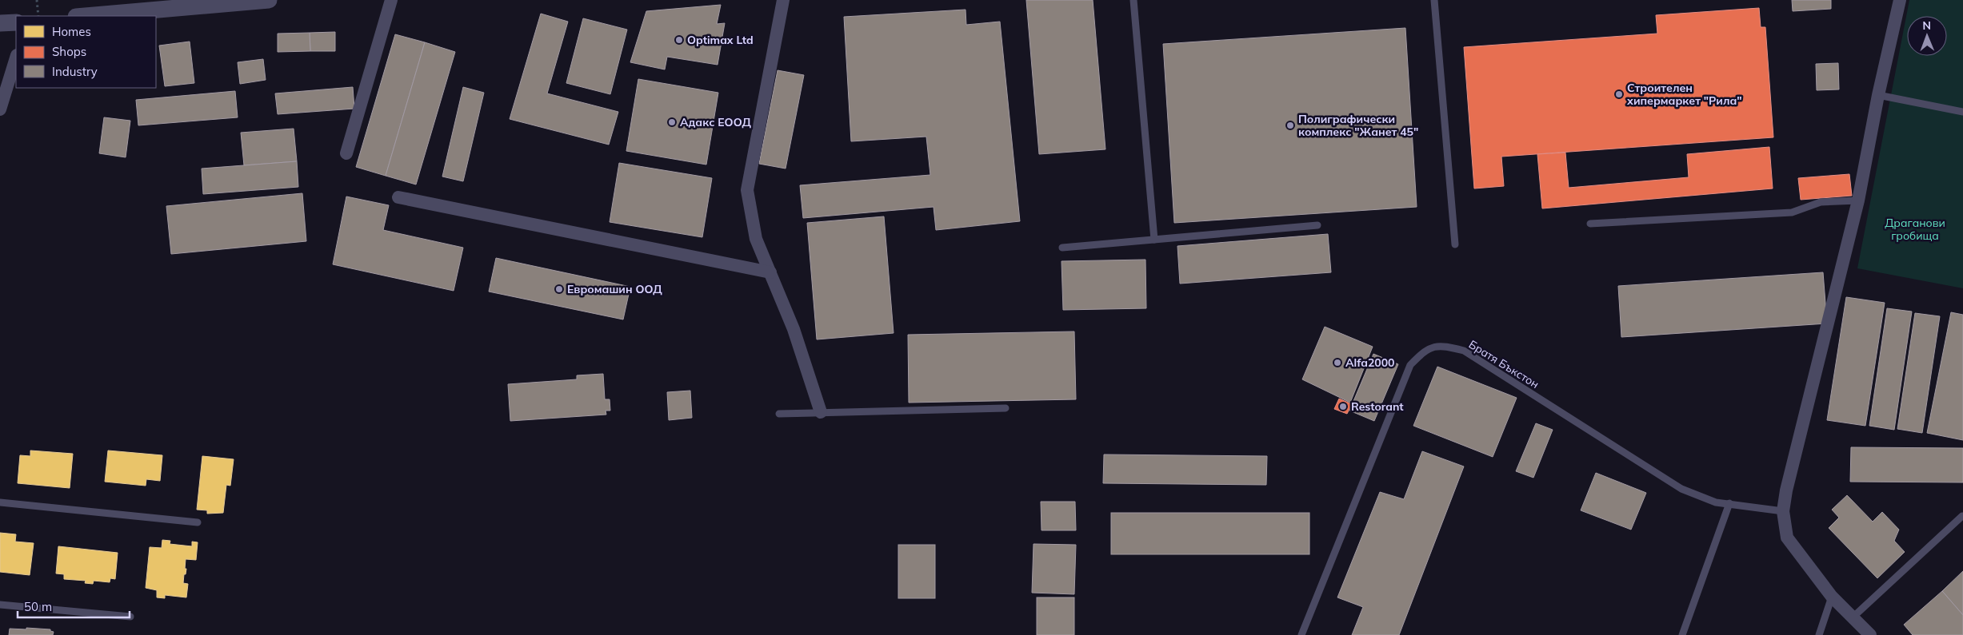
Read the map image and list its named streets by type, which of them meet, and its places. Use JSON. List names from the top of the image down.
{
  "streets": {
    "lane": ["Братя Бъкстон"]
  },
  "parks": ["Драганови гробища"],
  "places": [
    "Optimax Ltd",
    "Строителен хипермаркет \"Рила\"",
    "Адакс ЕООД",
    "Полиграфически комплекс \"Жанет 45\"",
    "Евромашин ООД",
    "Alfa2000",
    "Restorant"
  ],
  "legend": ["Homes", "Shops", "Industry"],
  "scale_bar": "50 m",
  "north": "top"
}
